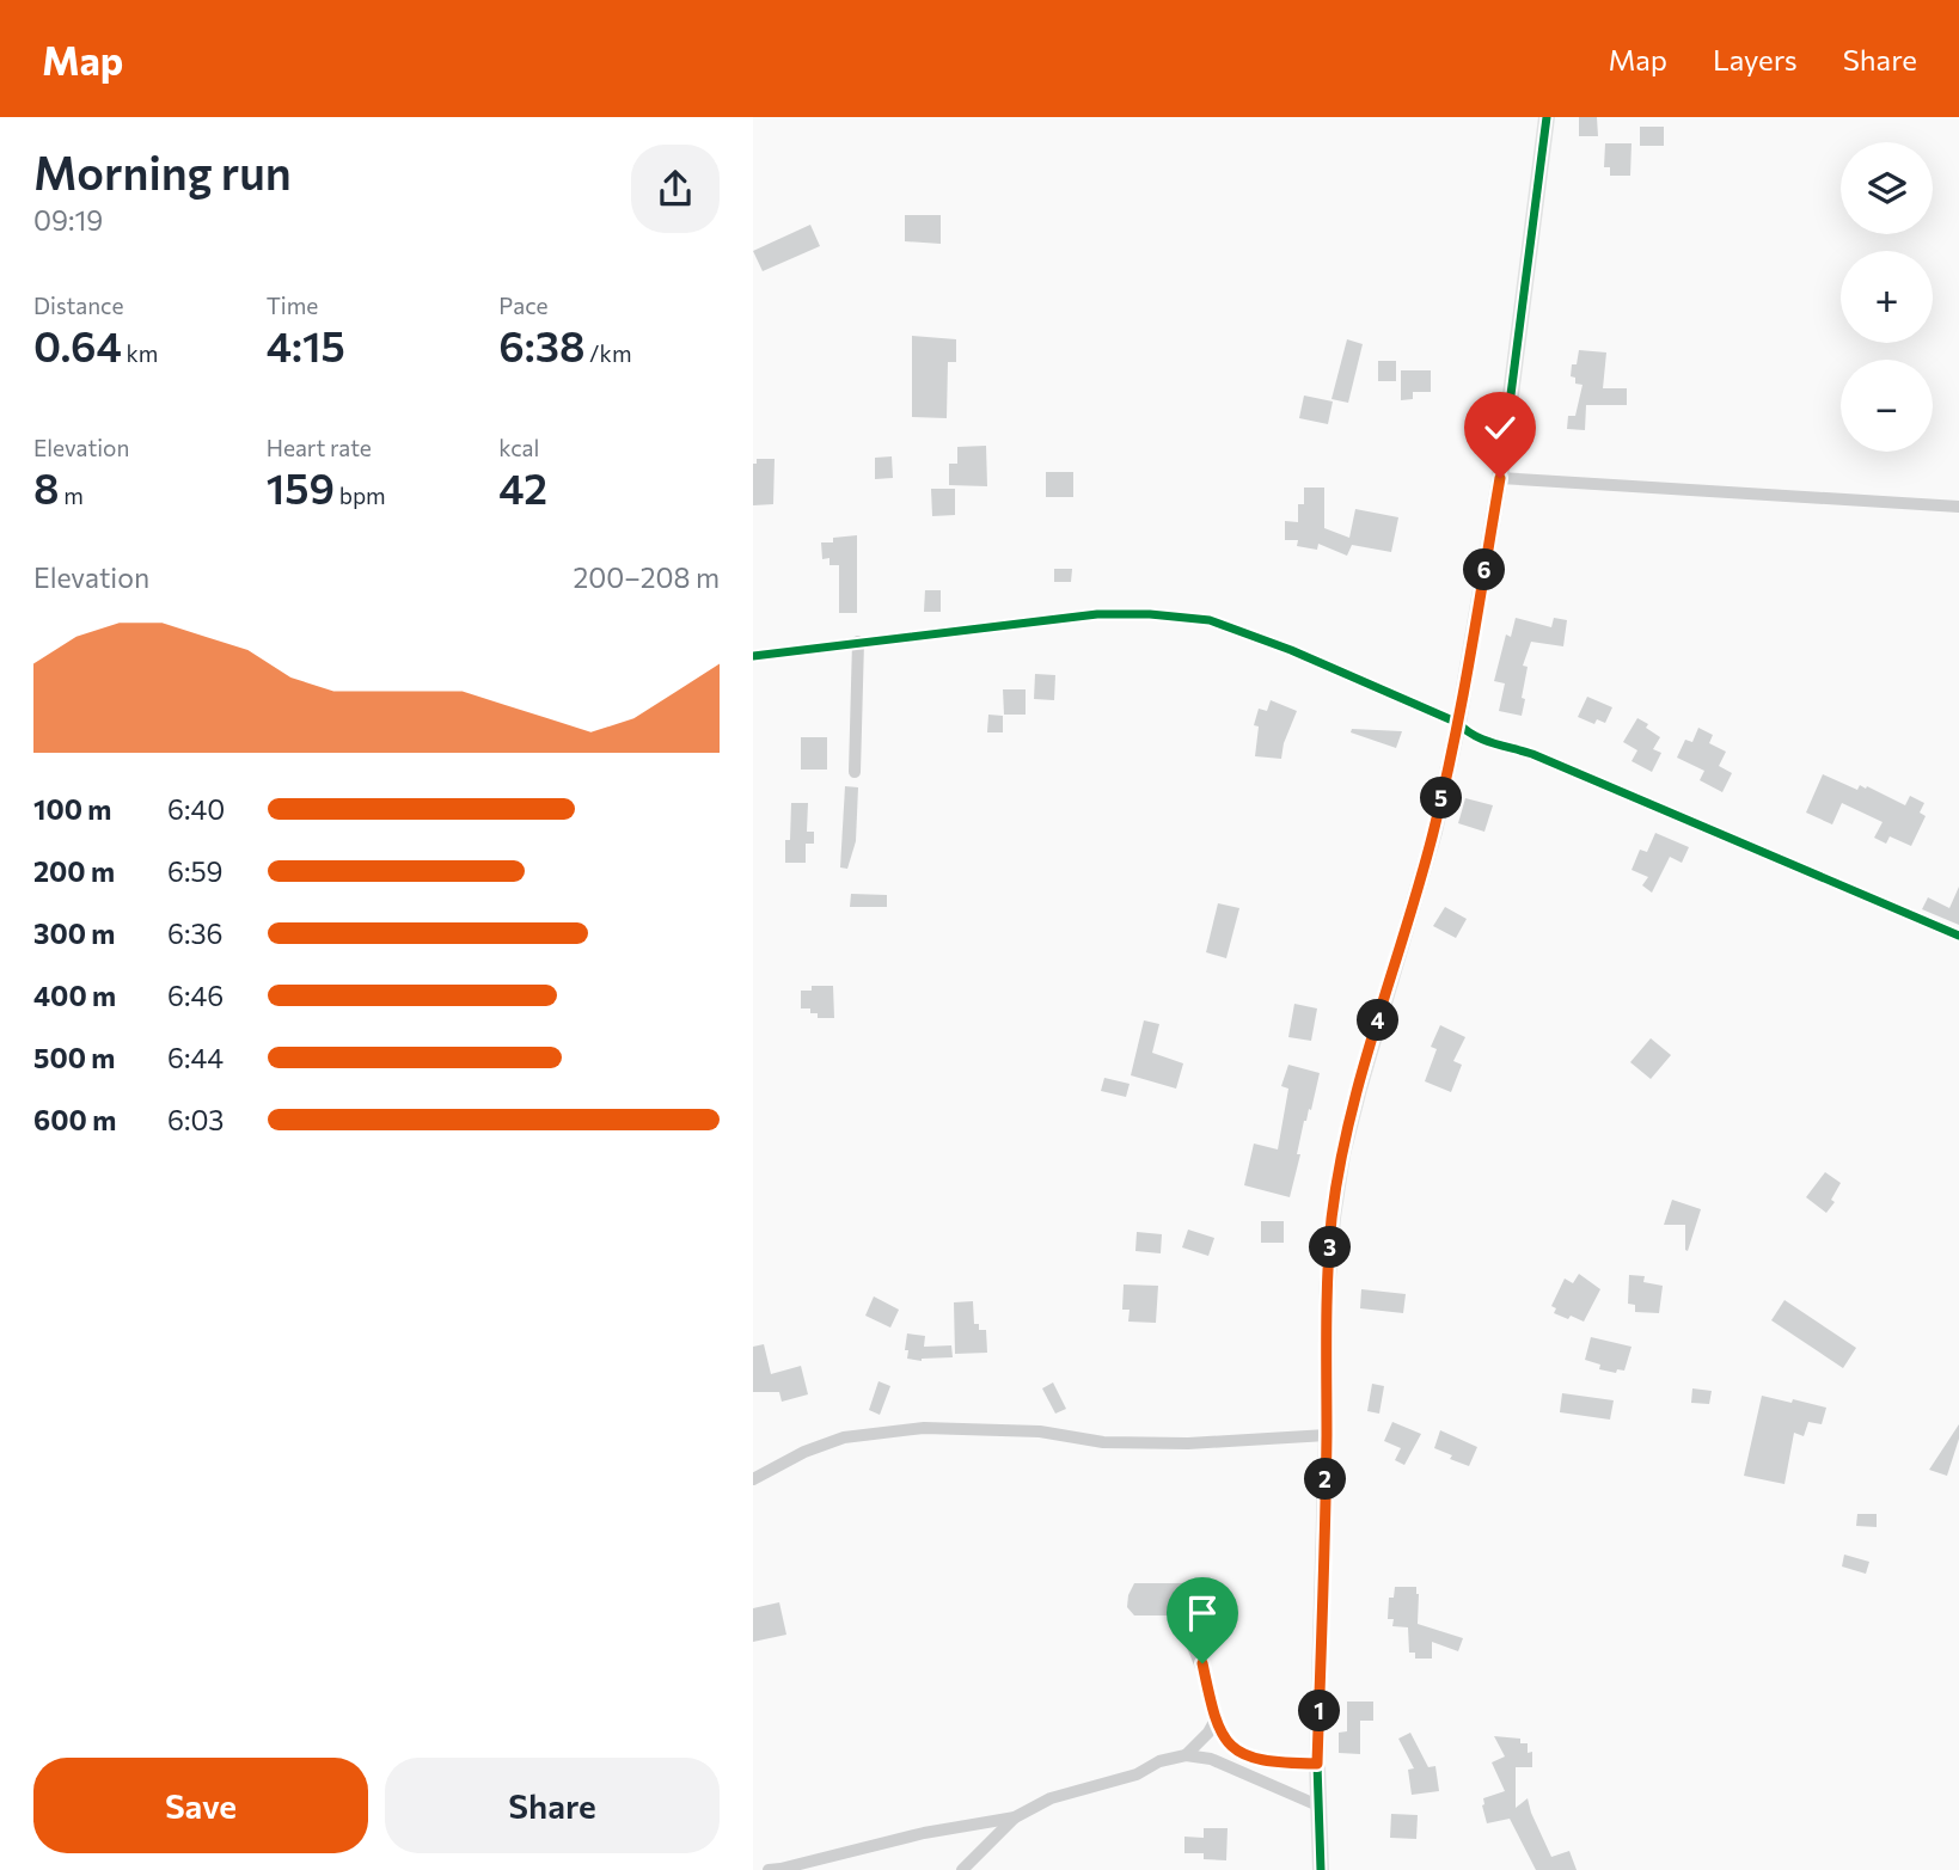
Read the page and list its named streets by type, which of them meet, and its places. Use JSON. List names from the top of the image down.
{
  "page": {
    "header": "Map",
    "nav": ["Map", "Layers", "Share"],
    "heading": ["Morning run", "09:19"],
    "map_buttons": ["+", "−"],
    "stats": [
      ["Distance", "0.64 km"],
      ["Time", "4:15"],
      ["Pace", "6:38 /km"],
      ["Elevation", "8 m"],
      ["Heart rate", "159 bpm"],
      ["kcal", "42"]
    ],
    "chart": ["Elevation", "200–208 m"],
    "pins": [
      "6",
      "5",
      "4",
      "3",
      "2",
      "1"
    ],
    "list": [
      {
        "name": "100 m",
        "note": "6:40"
      },
      {
        "name": "200 m",
        "note": "6:59"
      },
      {
        "name": "300 m",
        "note": "6:36"
      },
      {
        "name": "400 m",
        "note": "6:46"
      },
      {
        "name": "500 m",
        "note": "6:44"
      },
      {
        "name": "600 m",
        "note": "6:03"
      }
    ],
    "buttons": ["Save", "Share"]
  }
}
